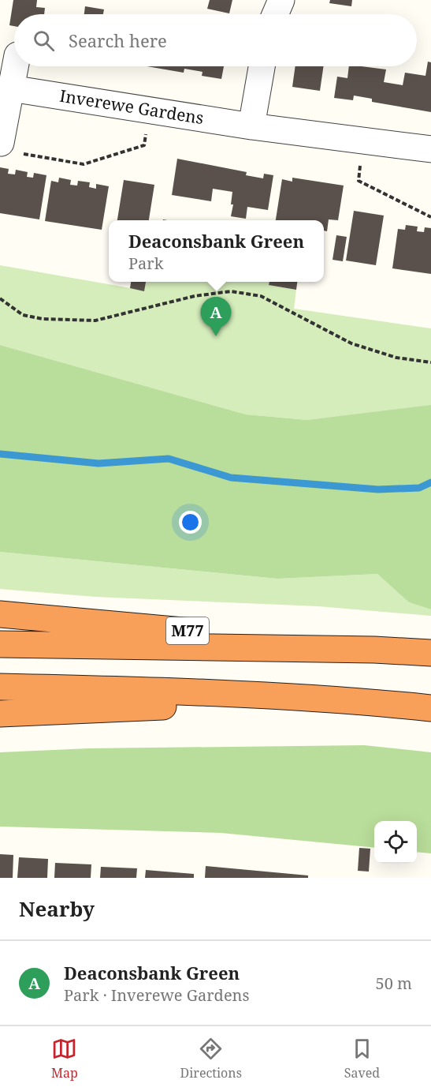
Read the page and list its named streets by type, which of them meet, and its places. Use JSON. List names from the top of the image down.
{
  "streets": {
    "highway": ["M77"],
    "street": ["Inverewe Gardens"]
  },
  "page": {
    "search": "Search here",
    "popup": ["Deaconsbank Green", "Park"],
    "pins": "A",
    "heading": "Nearby",
    "list": [
      {
        "mark": "A",
        "name": "Deaconsbank Green",
        "note": "Park · Inverewe Gardens",
        "value": "50 m"
      }
    ],
    "nav": ["Map", "Directions", "Saved"]
  }
}
